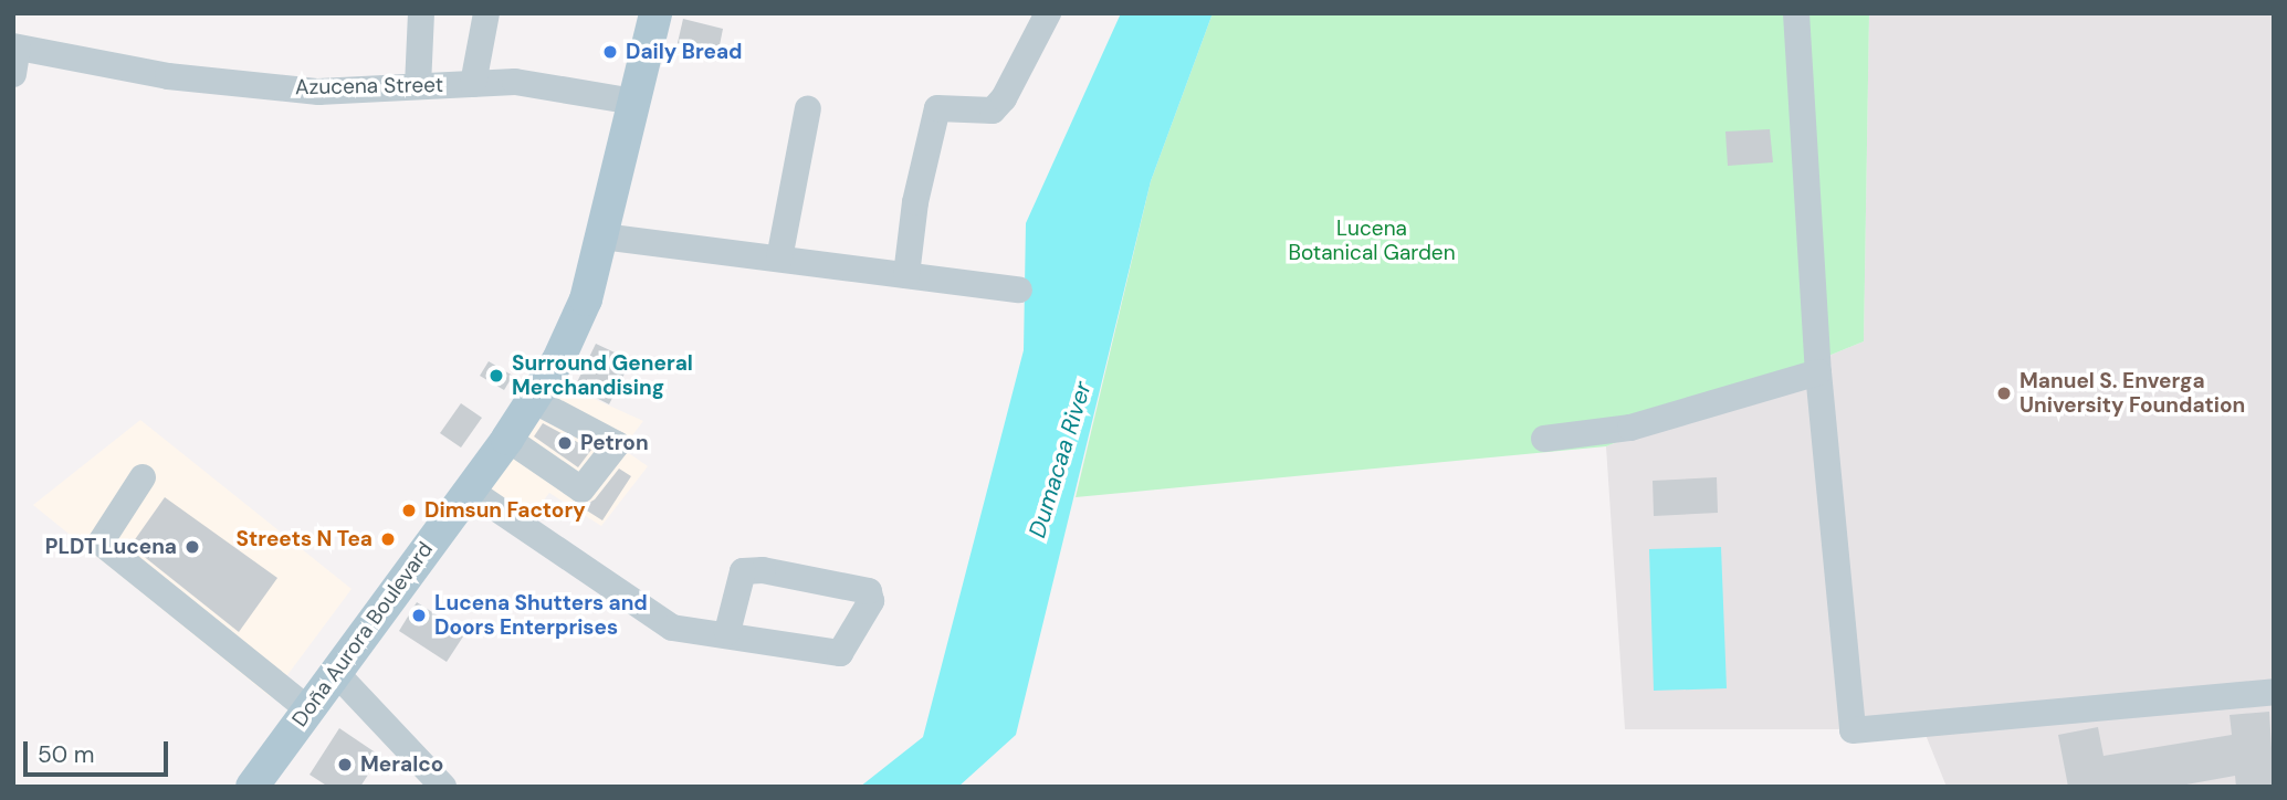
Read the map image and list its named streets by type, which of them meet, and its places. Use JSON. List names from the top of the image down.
{
  "streets": {
    "main road": ["Doña Aurora Boulevard"],
    "street": ["Azucena Street"]
  },
  "crossings": [
    ["Azucena Street", "Doña Aurora Boulevard"]
  ],
  "water": ["Dumacaa River"],
  "parks": ["Lucena Botanical Garden"],
  "places": [
    "Daily Bread",
    "Surround General Merchandising",
    "Manuel S. Enverga University Foundation",
    "Petron",
    "Dimsun Factory",
    "Streets N Tea",
    "PLDT Lucena",
    "Lucena Shutters and Doors Enterprises",
    "Meralco"
  ],
  "scale_bar": "50 m"
}
